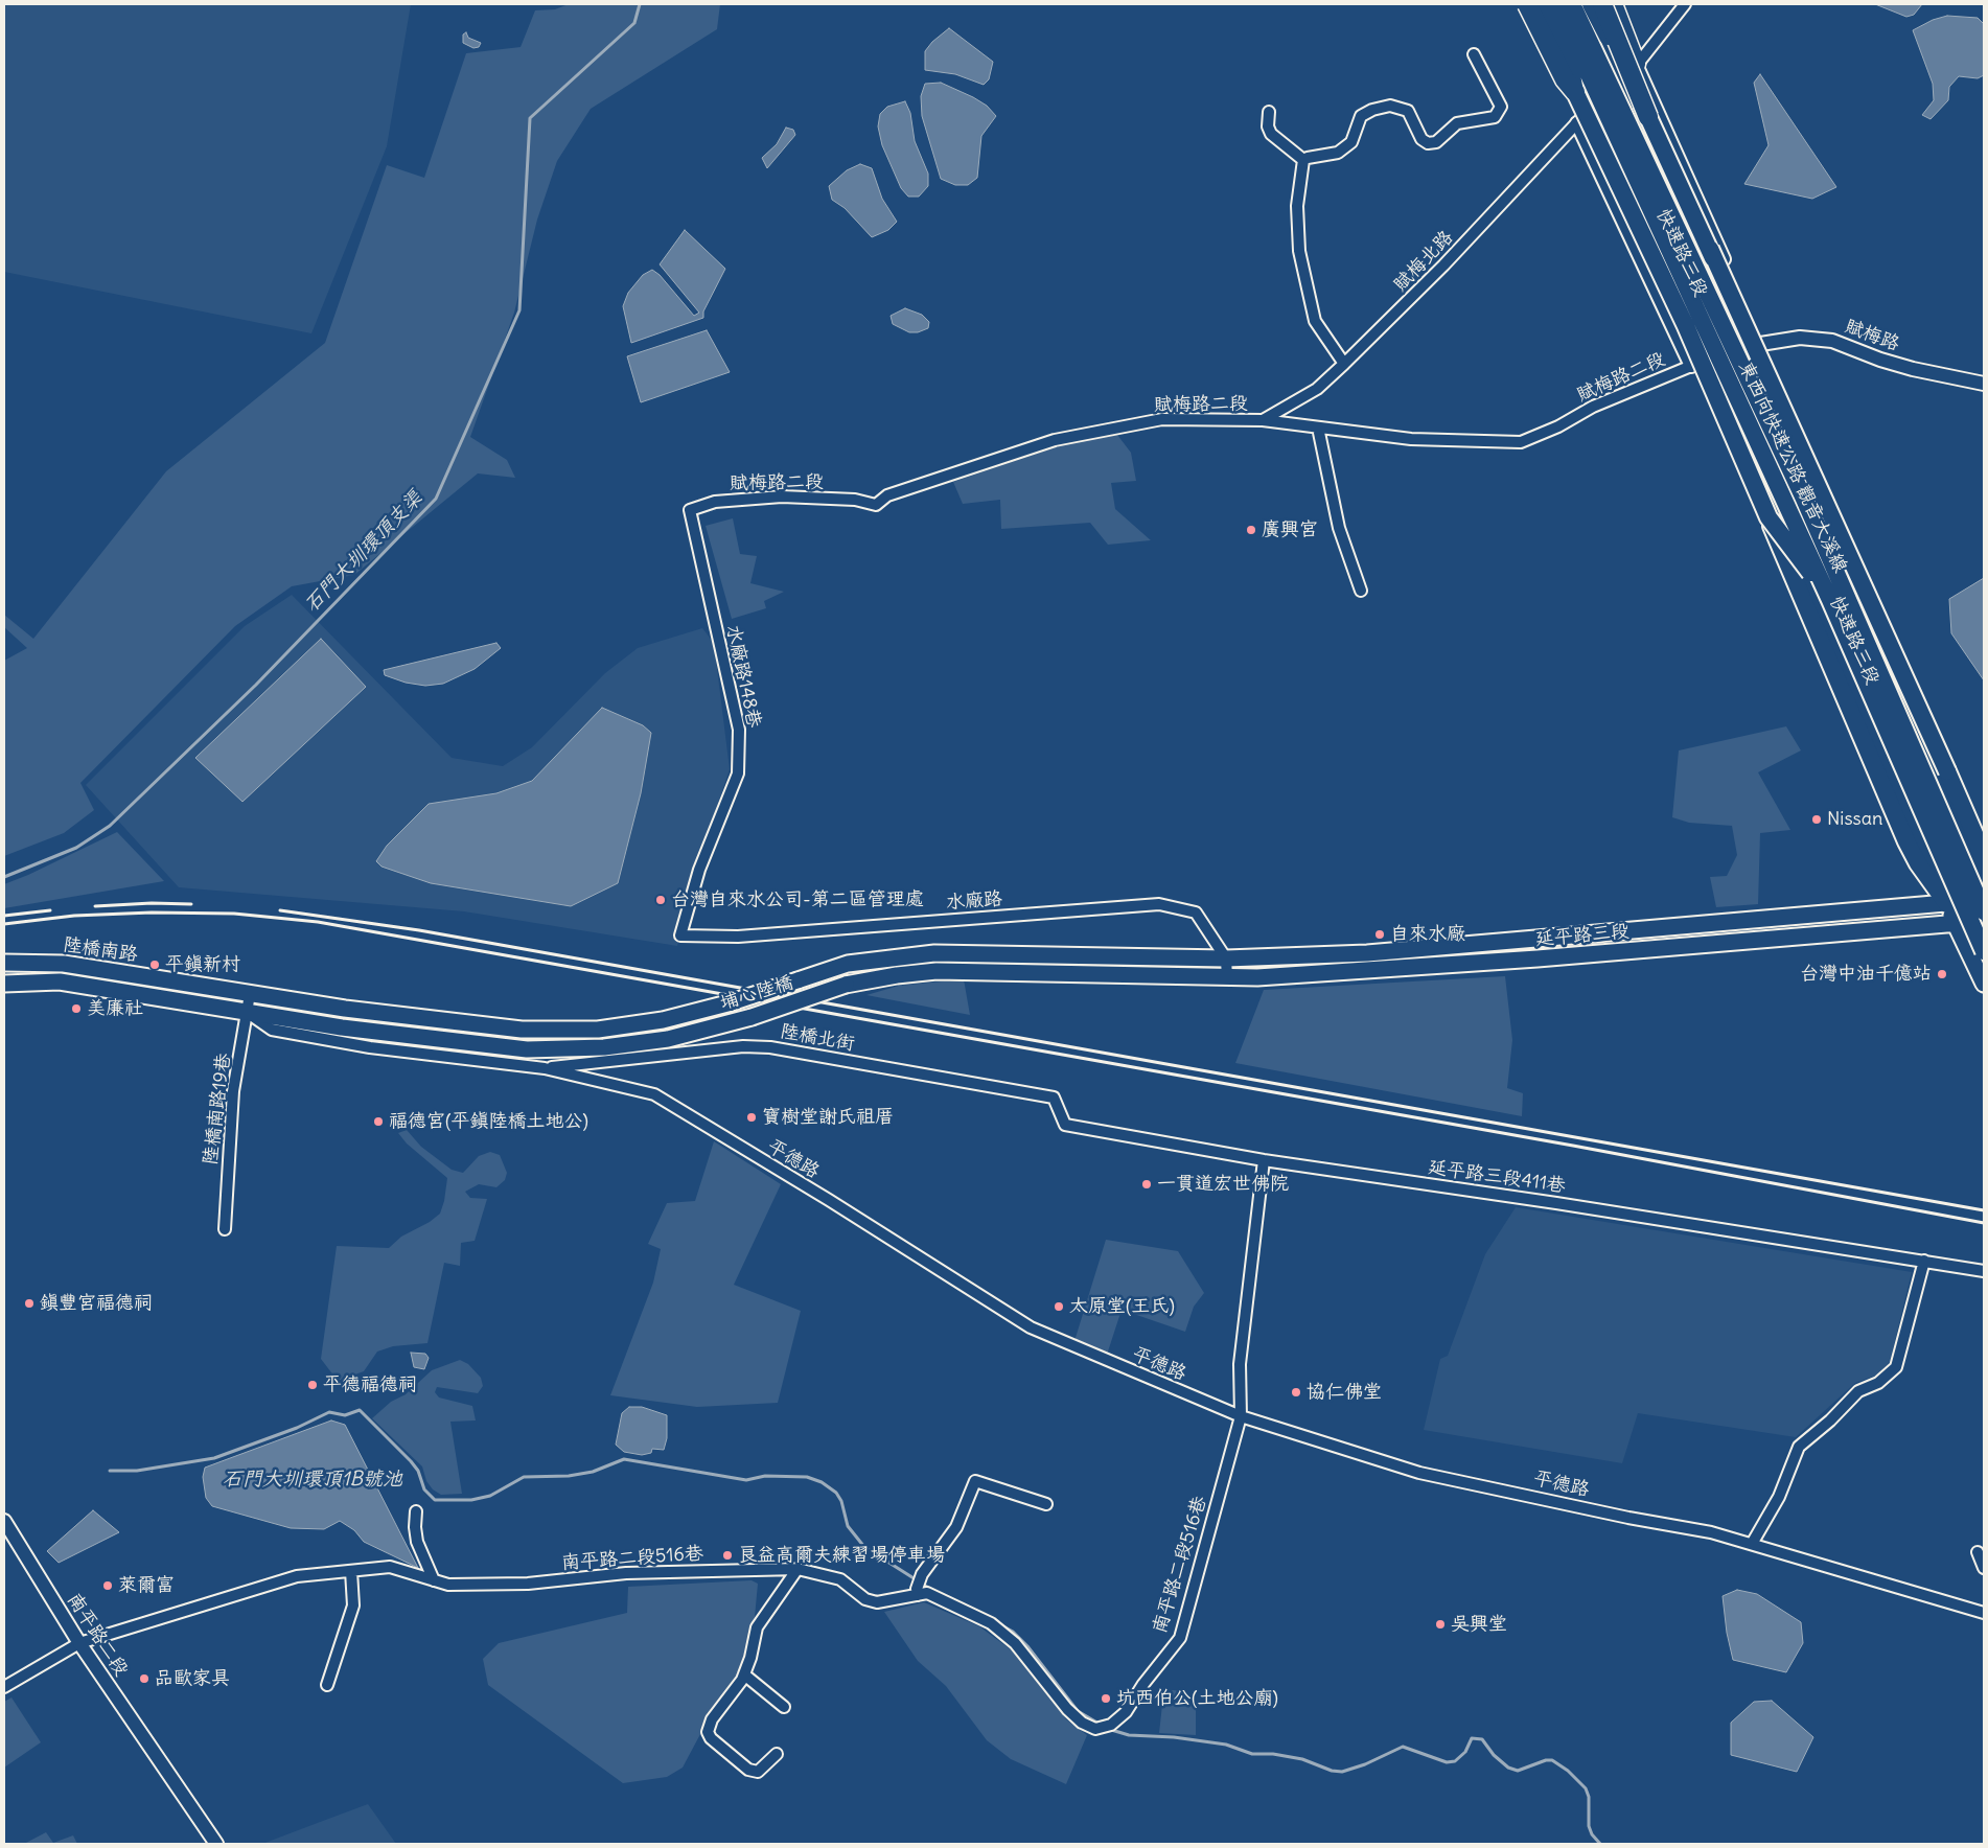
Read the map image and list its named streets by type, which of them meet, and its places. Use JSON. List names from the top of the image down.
{
  "streets": {
    "highway": ["東西向快速公路 觀音大溪線"],
    "main road": [
      "快速路三段",
      "延平路三段",
      "陸橋南路",
      "埔心陸橋"
    ],
    "street": [
      "賦梅北路",
      "賦梅路",
      "賦梅路二段",
      "水廠路148巷",
      "水廠路",
      "陸橋北街",
      "陸橋南路19巷",
      "平德路",
      "延平路三段411巷",
      "南平路二段516巷",
      "南平路二段"
    ]
  },
  "crossings": [
    ["快速路三段", "賦梅北路"],
    ["快速路三段", "賦梅路"],
    ["快速路三段", "賦梅路二段"],
    ["快速路三段", "延平路三段"],
    ["賦梅北路", "賦梅路二段"],
    ["賦梅路二段", "水廠路148巷"],
    ["水廠路148巷", "水廠路"],
    ["水廠路", "延平路三段"],
    ["延平路三段", "埔心陸橋"],
    ["陸橋南路", "埔心陸橋"],
    ["陸橋南路", "陸橋南路19巷"],
    ["陸橋南路", "平德路"],
    ["陸橋北街", "平德路"],
    ["陸橋北街", "延平路三段411巷"],
    ["平德路", "南平路二段516巷"],
    ["延平路三段411巷", "南平路二段516巷"],
    ["南平路二段516巷", "南平路二段"]
  ],
  "water": ["石門大圳環頂支渠", "石門大圳環頂1B號池"],
  "places": [
    "廣興宮",
    "Nissan",
    "台灣自來水公司-第二區管理處",
    "自來水廠",
    "平鎮新村",
    "台灣中油千億站",
    "美廉社",
    "寶樹堂謝氏祖厝",
    "福德宮(平鎮陸橋土地公)",
    "一貫道宏世佛院",
    "鎮豐宮福德祠",
    "太原堂(王氏)",
    "平德福德祠",
    "協仁佛堂",
    "良益高爾夫練習場停車場",
    "萊爾富",
    "吳興堂",
    "品歐家具",
    "坑西伯公(土地公廟)"
  ]
}
